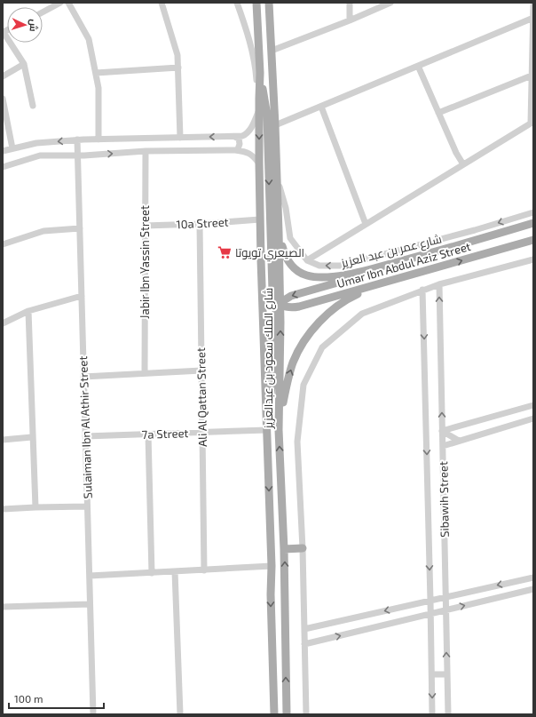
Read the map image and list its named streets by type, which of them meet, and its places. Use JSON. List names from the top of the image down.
{
  "streets": {
    "main road": ["شارع عمر بن عبد العزيز", "Umar Ibn Abdul Aziz Street", "شارع الملك سعود بن عبدالعزيز"],
    "street": [
      "10a Street",
      "Jabir Ibn Yassin Street",
      "Ali Al Qattan Street",
      "Sulaiman Ibn Al Athir Street",
      "7a Street",
      "Sibawih Street"
    ]
  },
  "crossings": [
    ["10a Street", "Jabir Ibn Yassin Street"],
    ["10a Street", "شارع الملك سعود بن عبدالعزيز"],
    ["10a Street", "Ali Al Qattan Street"],
    ["شارع عمر بن عبد العزيز", "شارع الملك سعود بن عبدالعزيز"],
    ["Umar Ibn Abdul Aziz Street", "شارع الملك سعود بن عبدالعزيز"],
    ["شارع الملك سعود بن عبدالعزيز", "7a Street"],
    ["Ali Al Qattan Street", "7a Street"],
    ["Sulaiman Ibn Al Athir Street", "7a Street"]
  ],
  "one_way": ["Umar Ibn Abdul Aziz Street"],
  "places": {
    "supermarket": ["الصيعري تويوتا"]
  },
  "scale_bar": "100 m",
  "north": "right"
}
